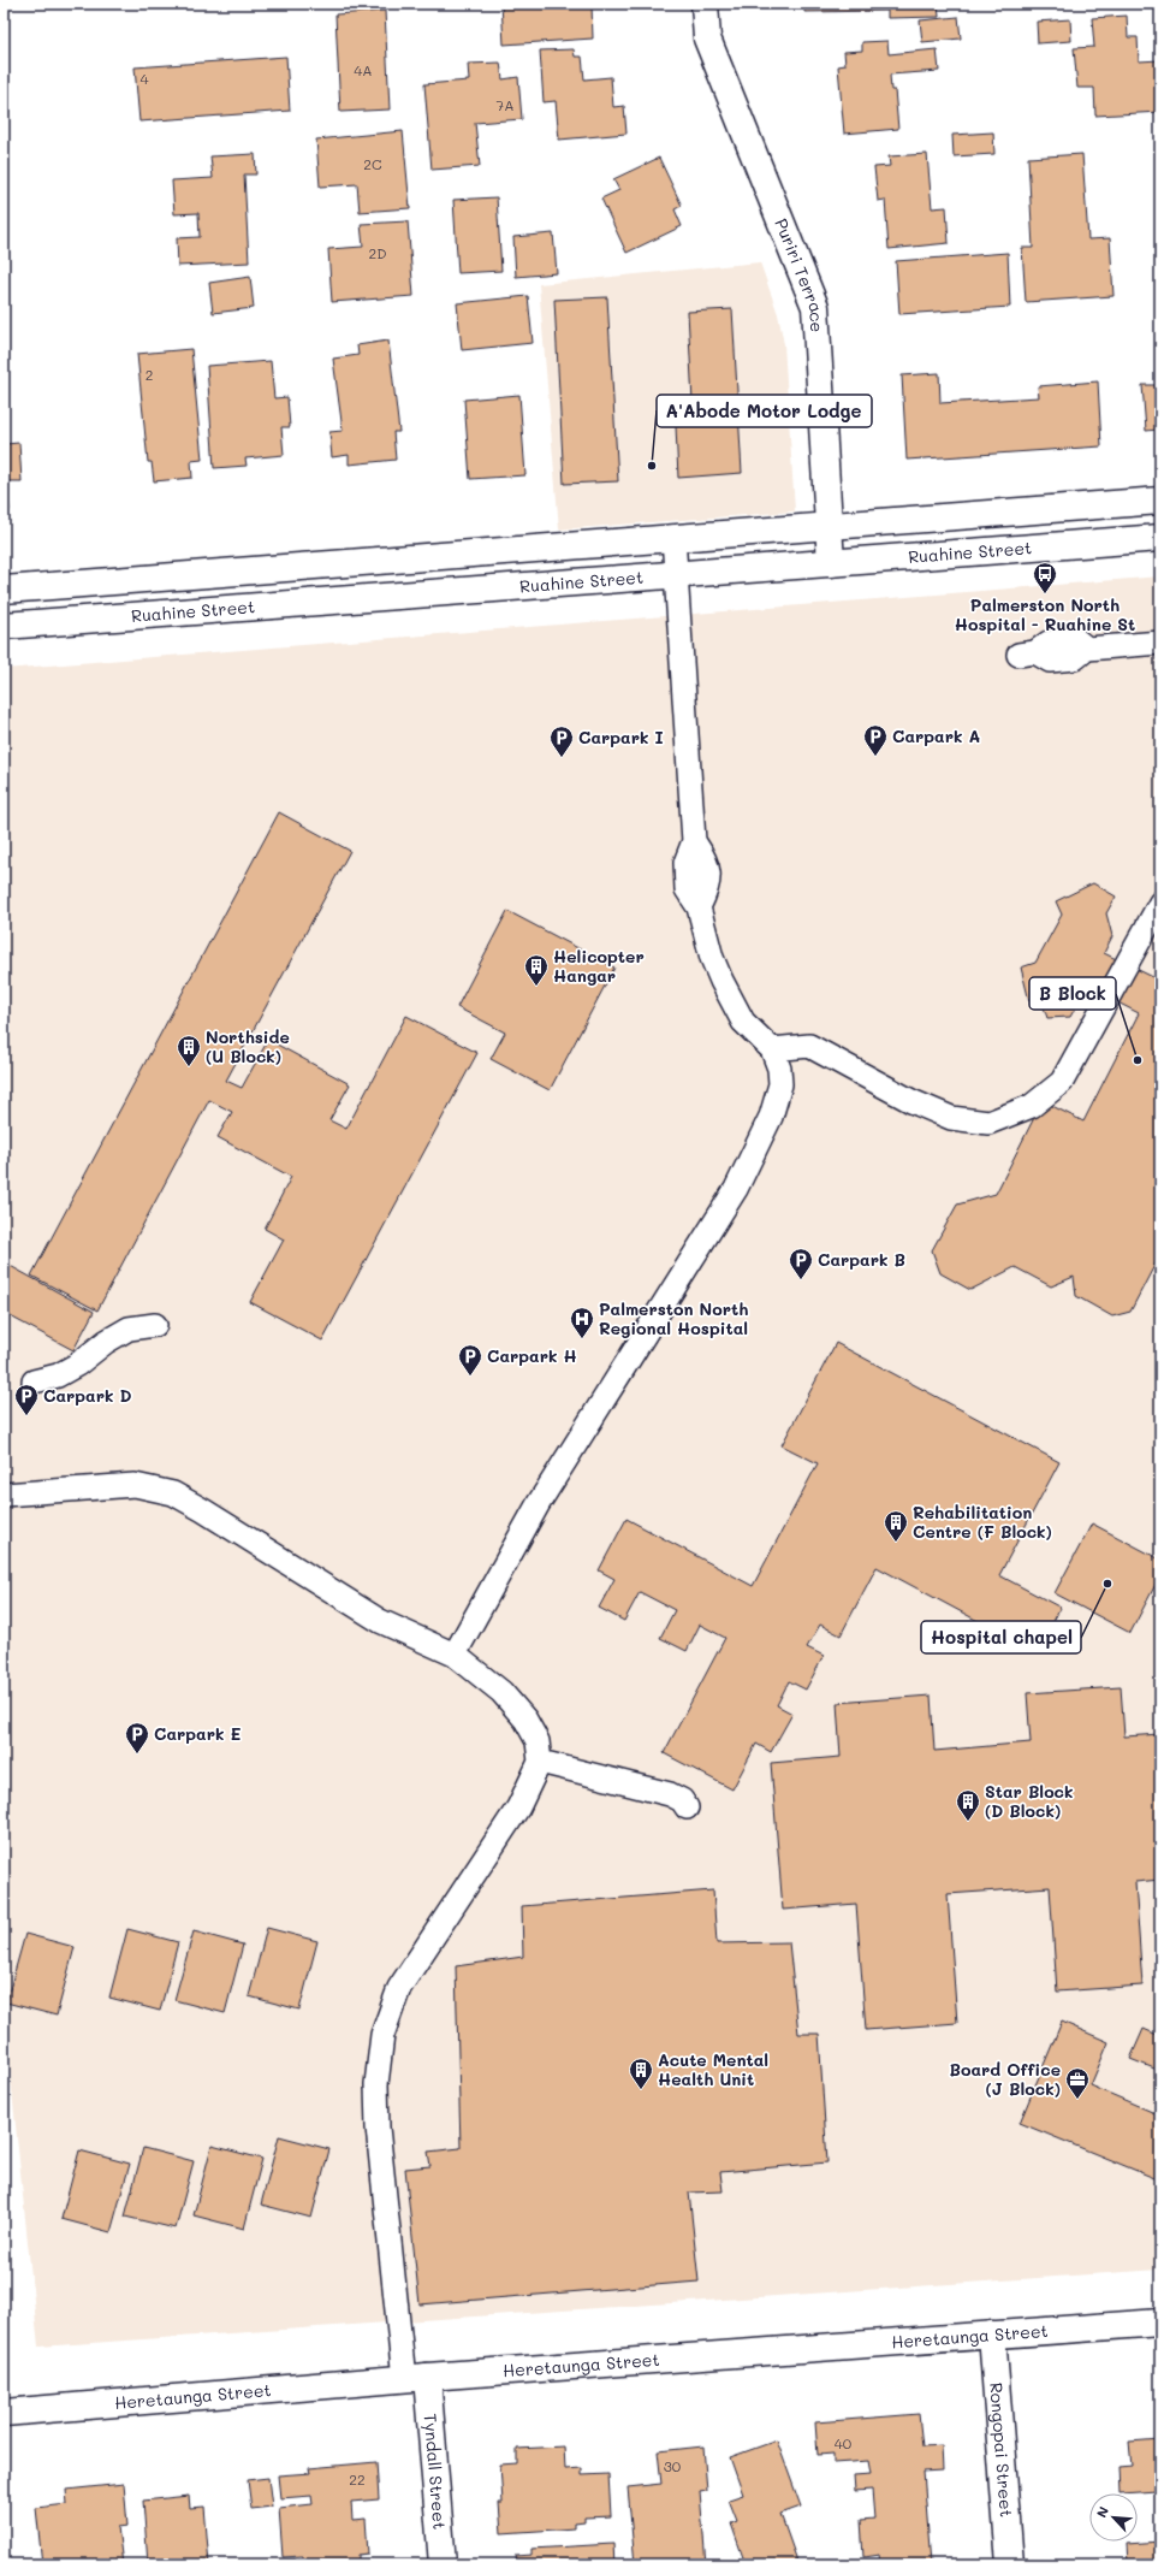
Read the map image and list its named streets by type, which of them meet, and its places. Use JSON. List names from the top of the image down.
{
  "streets": {
    "main road": [
      "Puriri Terrace",
      "Ruahine Street",
      "Heretaunga Street",
      "Rongopai Street",
      "Tyndall Street"
    ]
  },
  "crossings": [
    ["Puriri Terrace", "Ruahine Street"],
    ["Heretaunga Street", "Rongopai Street"],
    ["Heretaunga Street", "Tyndall Street"]
  ],
  "places": {
    "other": ["A'Abode Motor Lodge", "B Block", "Hospital chapel"],
    "bus stop": ["Palmerston North Hospital - Ruahine St"],
    "parking": [
      "Carpark A",
      "Carpark I",
      "Carpark B",
      "Carpark H",
      "Carpark D",
      "Carpark E"
    ],
    "building": [
      "Helicopter Hangar",
      "Northside (U Block)",
      "Rehabilitation Centre (F Block)",
      "Star Block (D Block)",
      "Acute Mental Health Unit"
    ],
    "hospital": ["Palmerston North Regional Hospital"],
    "office": ["Board Office (J Block)"]
  },
  "house_numbers": [
    "4A",
    "4",
    "7A",
    "2C",
    "2D",
    "2",
    "40",
    "30",
    "22"
  ],
  "north": "top left"
}
